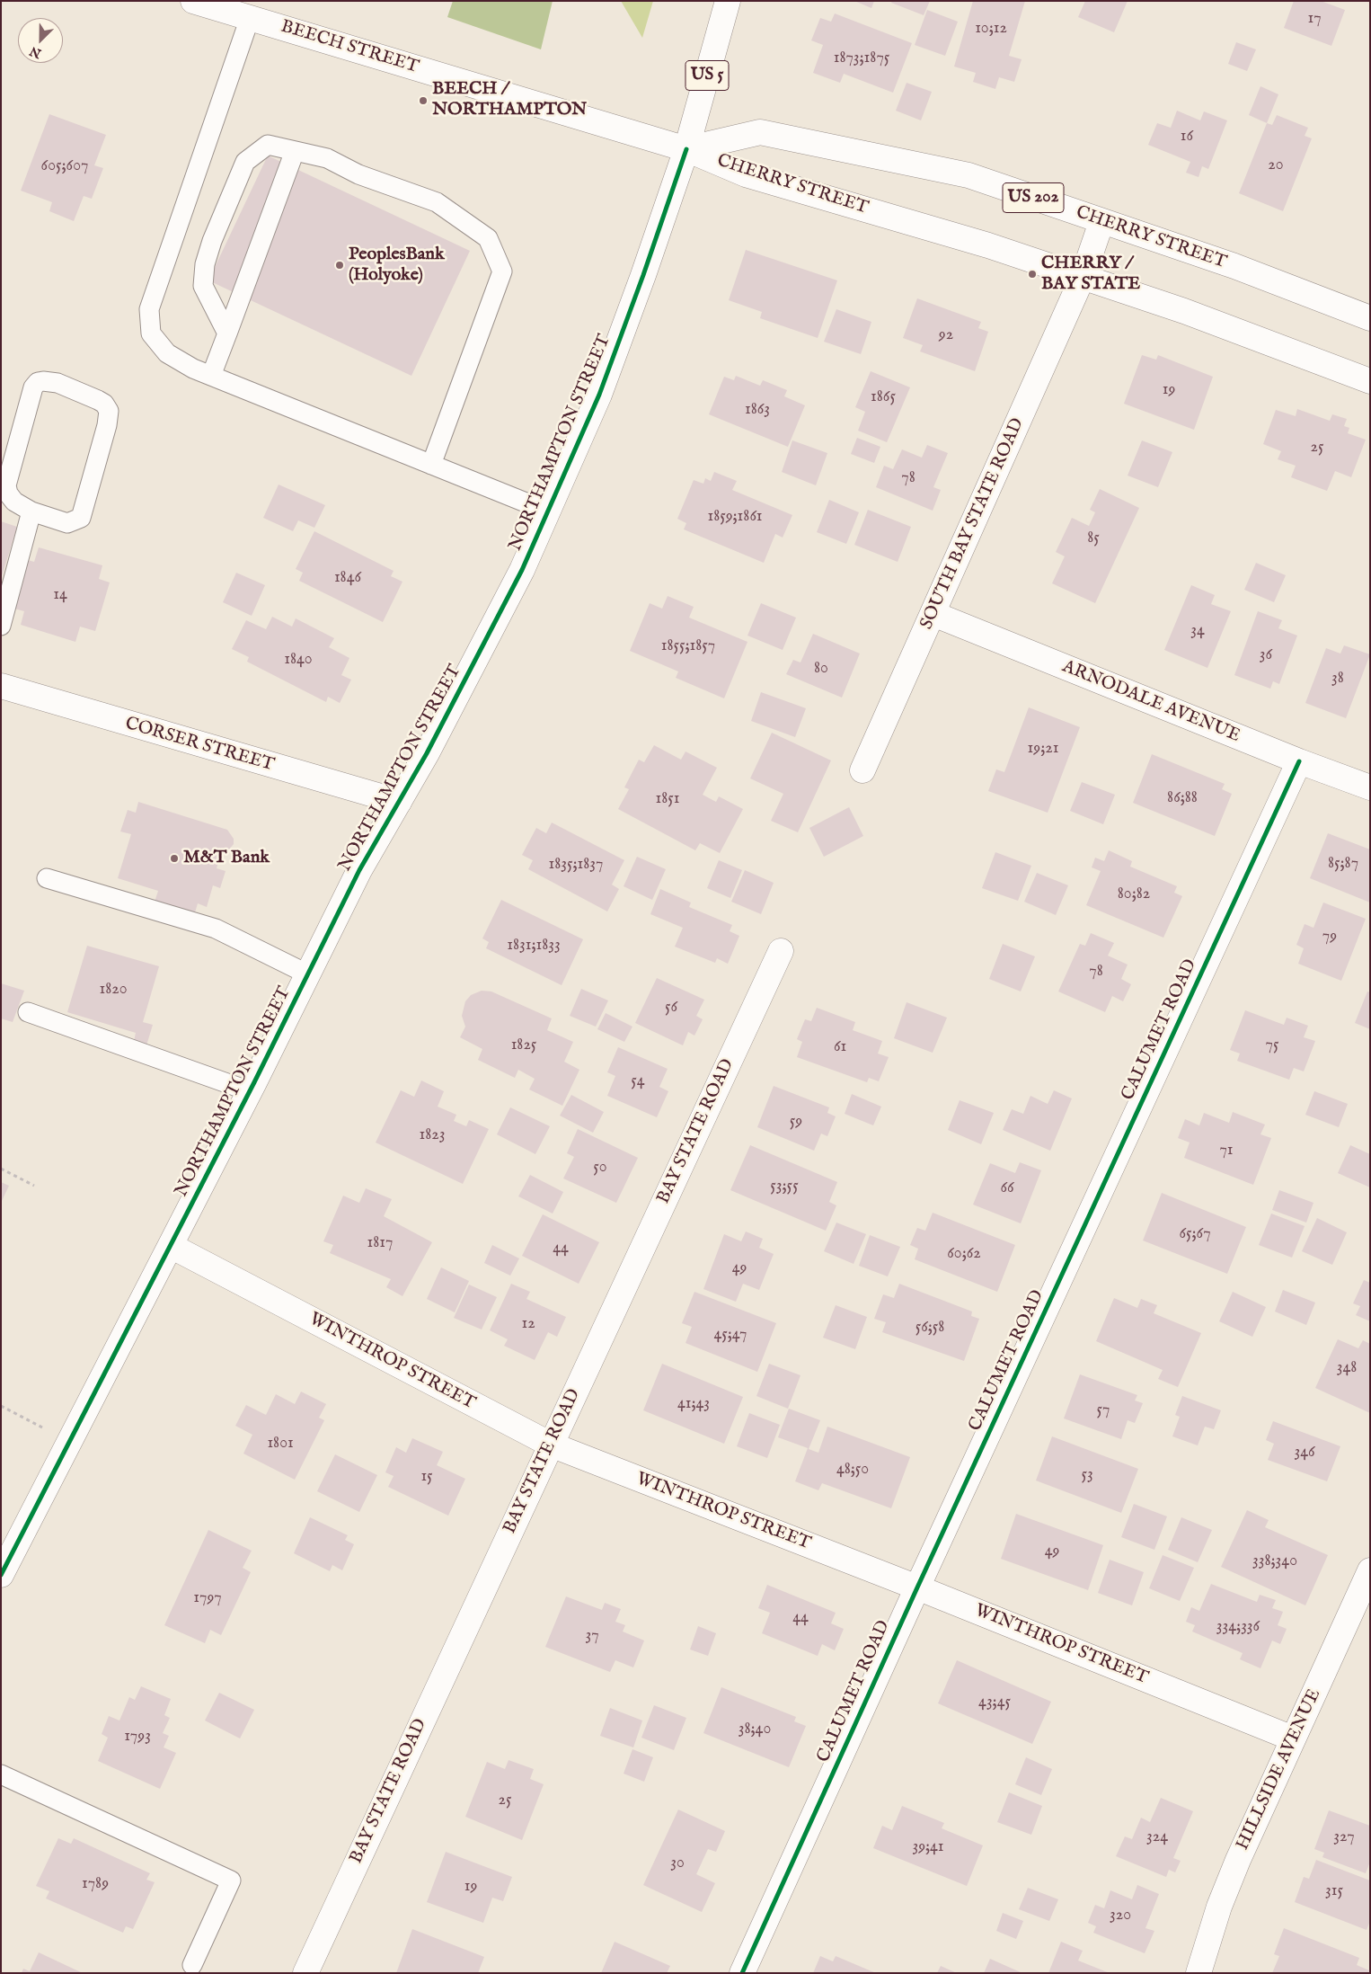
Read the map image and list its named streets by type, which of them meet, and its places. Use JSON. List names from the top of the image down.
{
  "streets": {
    "street": [
      "BEECH STREET",
      "US 5",
      "CHERRY STREET",
      "US 202",
      "NORTHAMPTON STREET",
      "SOUTH BAY STATE ROAD",
      "ARNODALE AVENUE",
      "CORSER STREET",
      "CALUMET ROAD",
      "BAY STATE ROAD",
      "WINTHROP STREET",
      "HILLSIDE AVENUE"
    ]
  },
  "crossings": [
    ["BEECH STREET", "CHERRY STREET"],
    ["BEECH STREET", "NORTHAMPTON STREET"],
    ["CHERRY STREET", "NORTHAMPTON STREET"],
    ["CHERRY STREET", "SOUTH BAY STATE ROAD"],
    ["NORTHAMPTON STREET", "CORSER STREET"],
    ["NORTHAMPTON STREET", "WINTHROP STREET"],
    ["SOUTH BAY STATE ROAD", "ARNODALE AVENUE"],
    ["ARNODALE AVENUE", "CALUMET ROAD"],
    ["CALUMET ROAD", "WINTHROP STREET"],
    ["BAY STATE ROAD", "WINTHROP STREET"],
    ["WINTHROP STREET", "HILLSIDE AVENUE"]
  ],
  "places": [
    "BEECH / NORTHAMPTON",
    "PeoplesBank (Holyoke)",
    "CHERRY / BAY STATE",
    "M&T Bank"
  ],
  "house_numbers": [
    "17",
    "10;12",
    "1873;1875",
    "16",
    "20",
    "605;607",
    "92",
    "19",
    "1865",
    "1863",
    "25",
    "78",
    "1859;1861",
    "85",
    "1846",
    "14",
    "34",
    "1855;1857",
    "36",
    "1840",
    "80",
    "38",
    "19;21",
    "86;88",
    "1851",
    "85;87",
    "1835;1837",
    "80;82",
    "79",
    "1831;1833",
    "78",
    "1820",
    "56",
    "1825",
    "75",
    "61",
    "54",
    "59",
    "1823",
    "71",
    "50",
    "53;55",
    "66",
    "65;67",
    "1817",
    "44",
    "60;62",
    "49",
    "12",
    "56;58",
    "45;47",
    "348",
    "41;43",
    "57",
    "1801",
    "346",
    "48;50",
    "53",
    "15",
    "49",
    "338;340",
    "1797",
    "44",
    "334;336",
    "37",
    "43;45",
    "38;40",
    "1793",
    "25",
    "324",
    "327",
    "39;41",
    "30",
    "1789",
    "19",
    "315",
    "320"
  ],
  "north": "bottom left"
}
